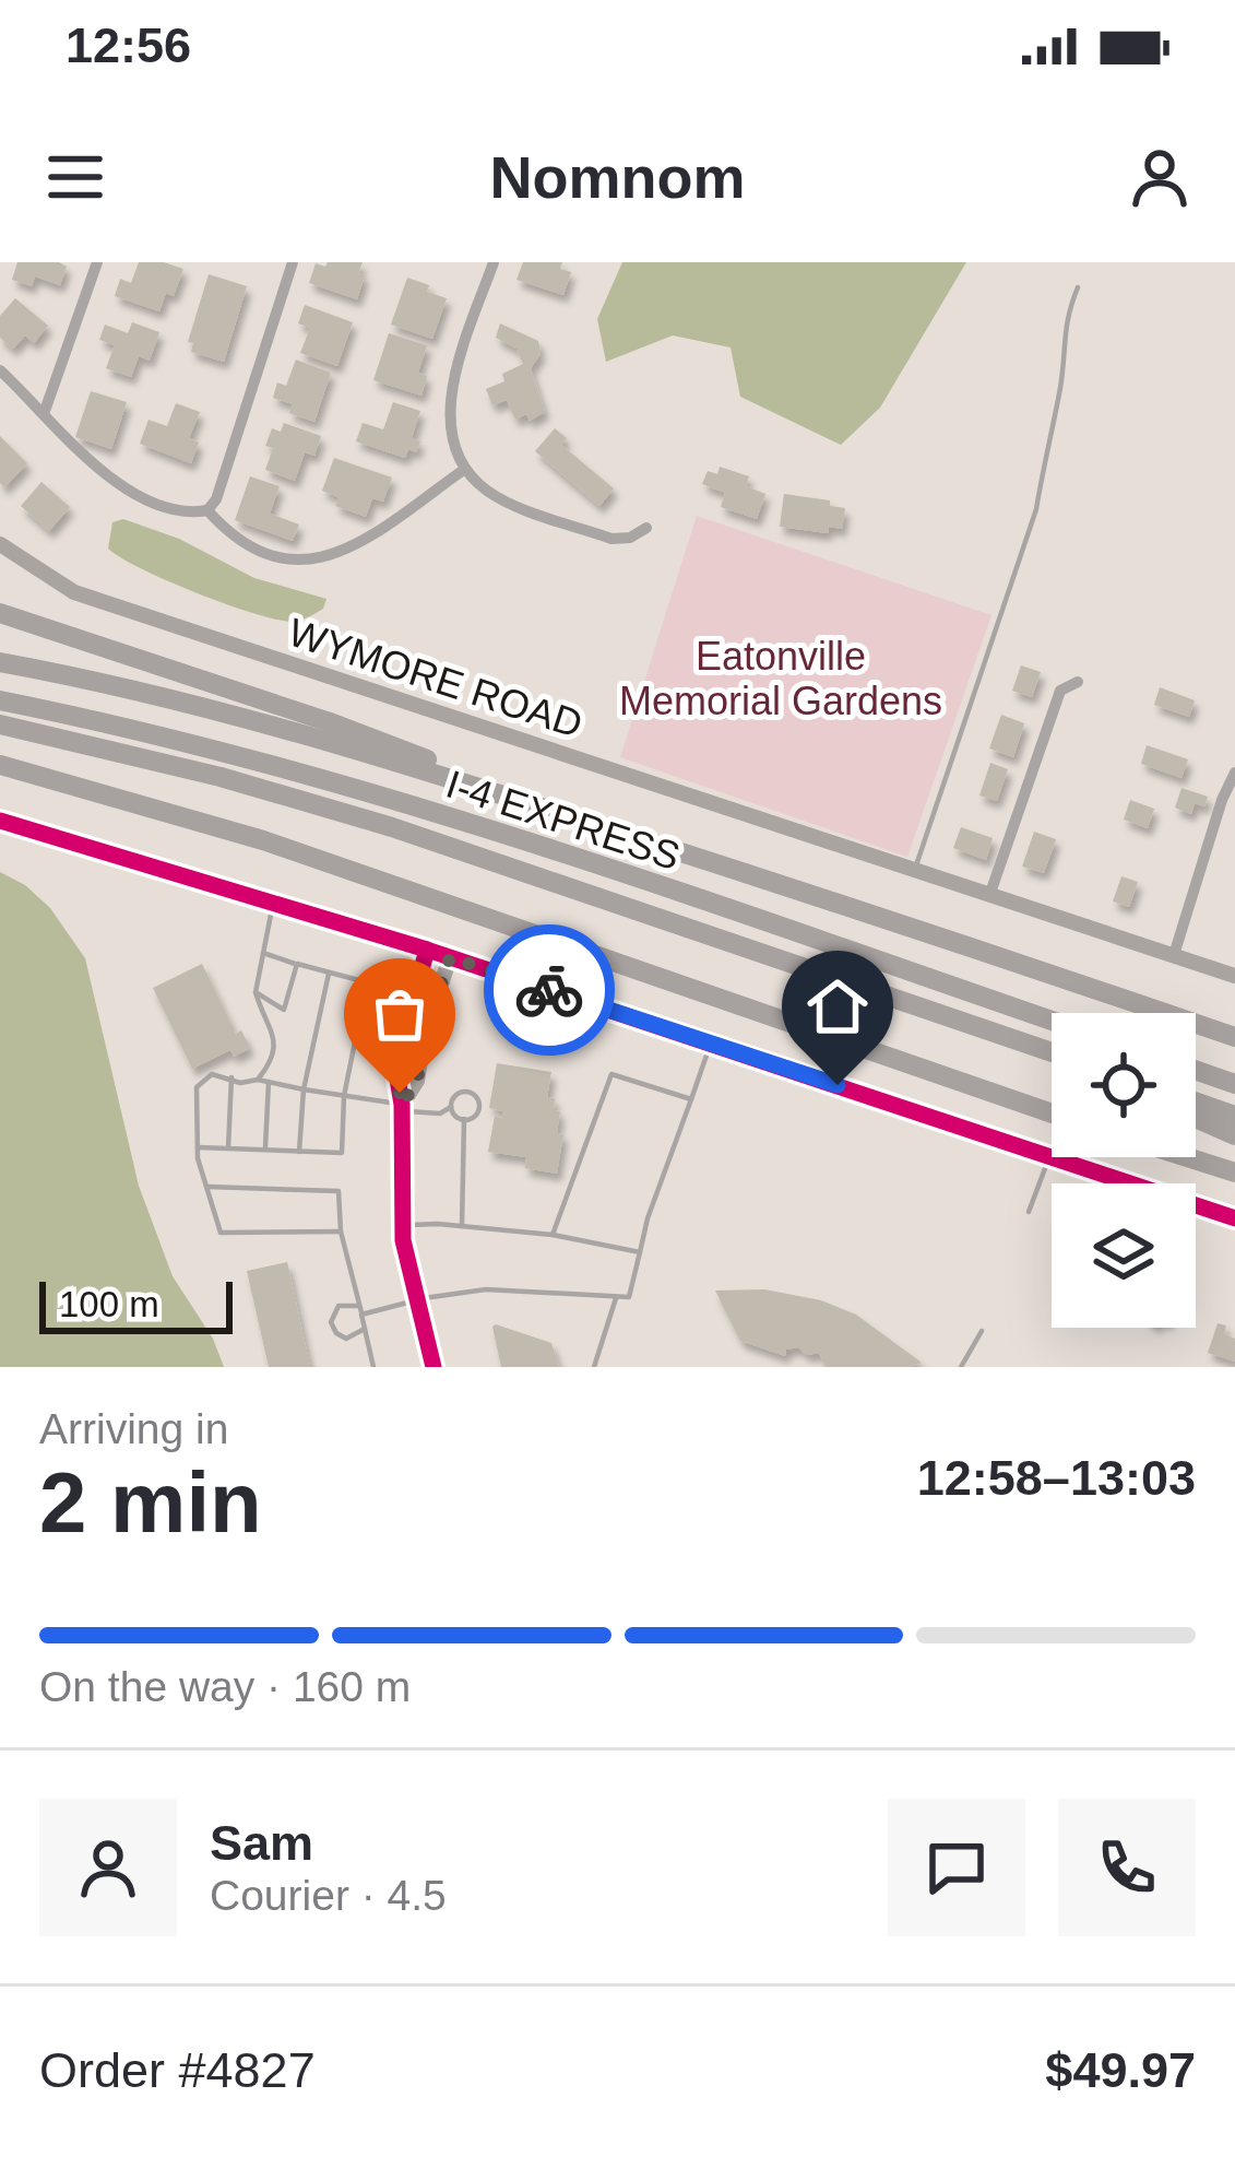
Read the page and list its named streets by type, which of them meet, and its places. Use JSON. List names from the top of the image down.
{
  "streets": {
    "highway": ["I-4 EXPRESS"],
    "street": ["WYMORE ROAD"]
  },
  "parks": ["Eatonville Memorial Gardens"],
  "scale_bar": "100 m",
  "page": {
    "status": "12:56",
    "header": "Nomnom",
    "scale": "100 m",
    "heading": ["2 min", "Arriving in", "12:58–13:03"],
    "panel": [
      "Sam",
      "Courier · 4.5",
      "Order #4827",
      "$49.97"
    ],
    "bar": "On the way · 160 m"
  }
}
